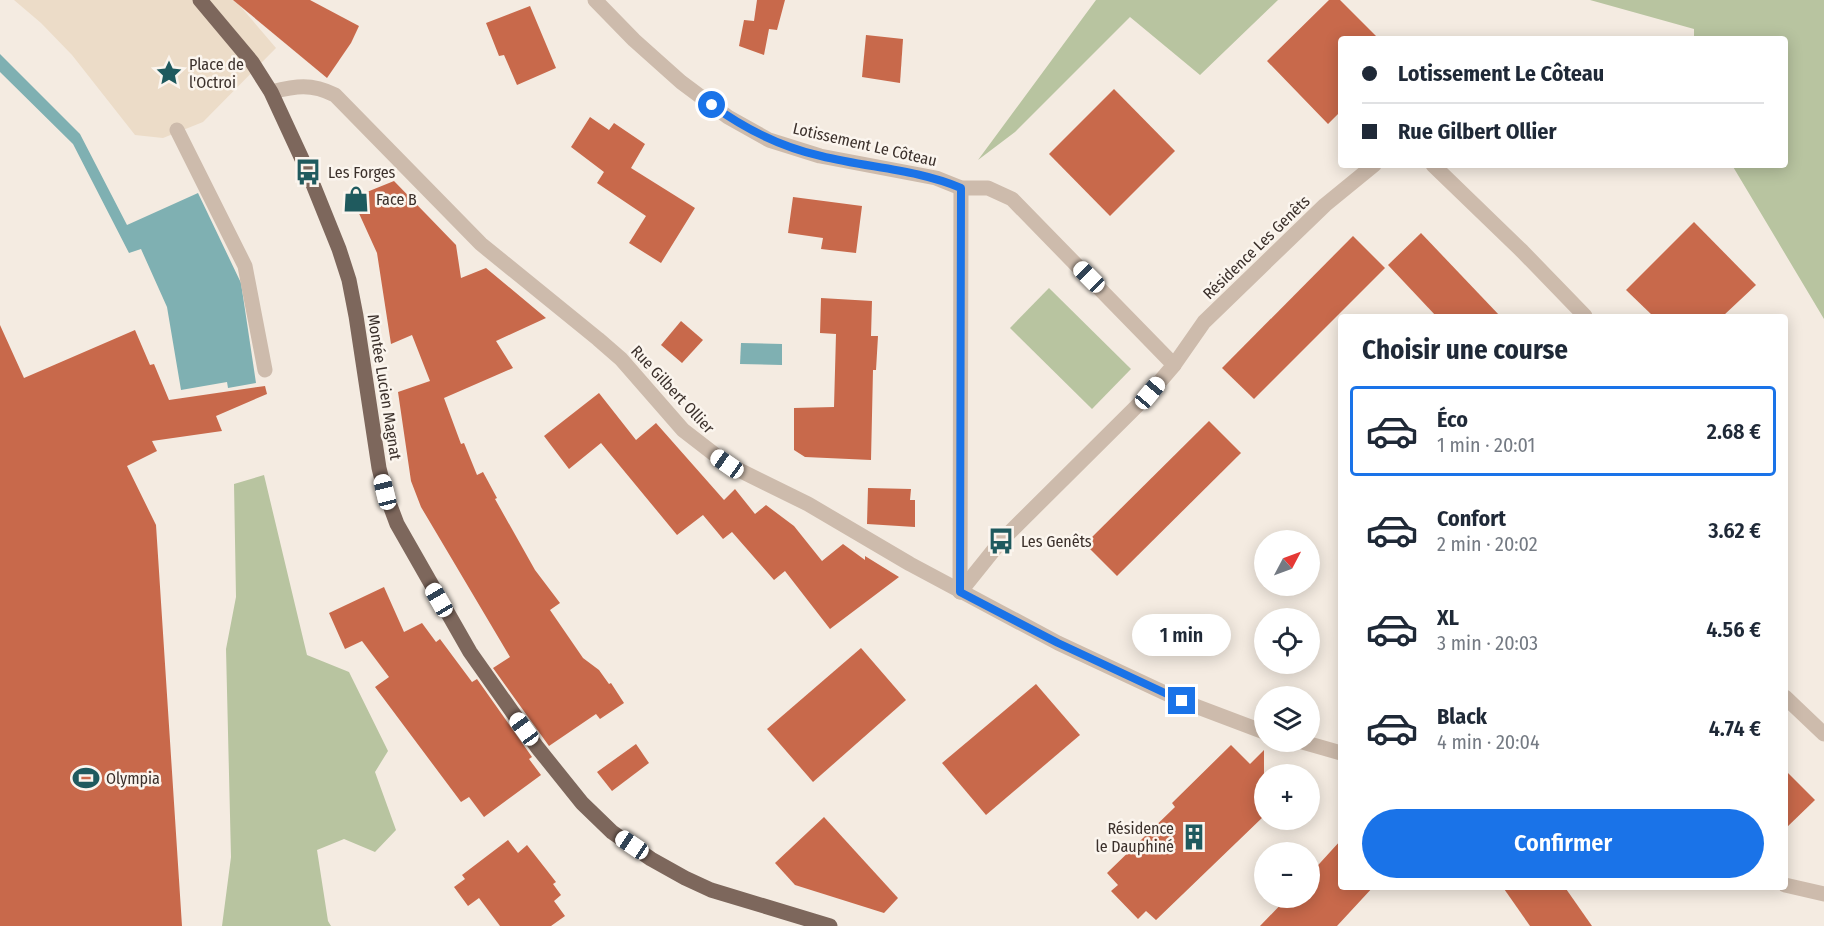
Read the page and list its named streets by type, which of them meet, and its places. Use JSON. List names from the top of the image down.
{
  "streets": {
    "main road": ["Montée Lucien Magnat"],
    "street": ["Lotissement Le Côteau", "Résidence Les Genêts", "Rue Gilbert Ollier"]
  },
  "crossings": [
    ["Résidence Les Genêts", "Rue Gilbert Ollier"],
    ["Montée Lucien Magnat", "Rue Gilbert Ollier"]
  ],
  "places": {
    "place": ["Place de l'Octroi"],
    "bus stop": ["Les Forges", "Les Genêts"],
    "shop": ["Face B"],
    "sports": ["Olympia"],
    "building": ["Résidence le Dauphiné"]
  },
  "north": "top right",
  "page": {
    "banner": ["Lotissement Le Côteau", "Rue Gilbert Ollier"],
    "heading": "Choisir une course",
    "list": [
      {
        "name": "Éco",
        "note": "1 min · 20:01",
        "value": "2.68 €"
      },
      {
        "name": "Confort",
        "note": "2 min · 20:02",
        "value": "3.62 €"
      },
      {
        "name": "XL",
        "note": "3 min · 20:03",
        "value": "4.56 €"
      },
      {
        "name": "Black",
        "note": "4 min · 20:04",
        "value": "4.74 €"
      }
    ],
    "map_buttons": ["+", "−"],
    "bubble": "1 min",
    "buttons": "Confirmer"
  }
}
